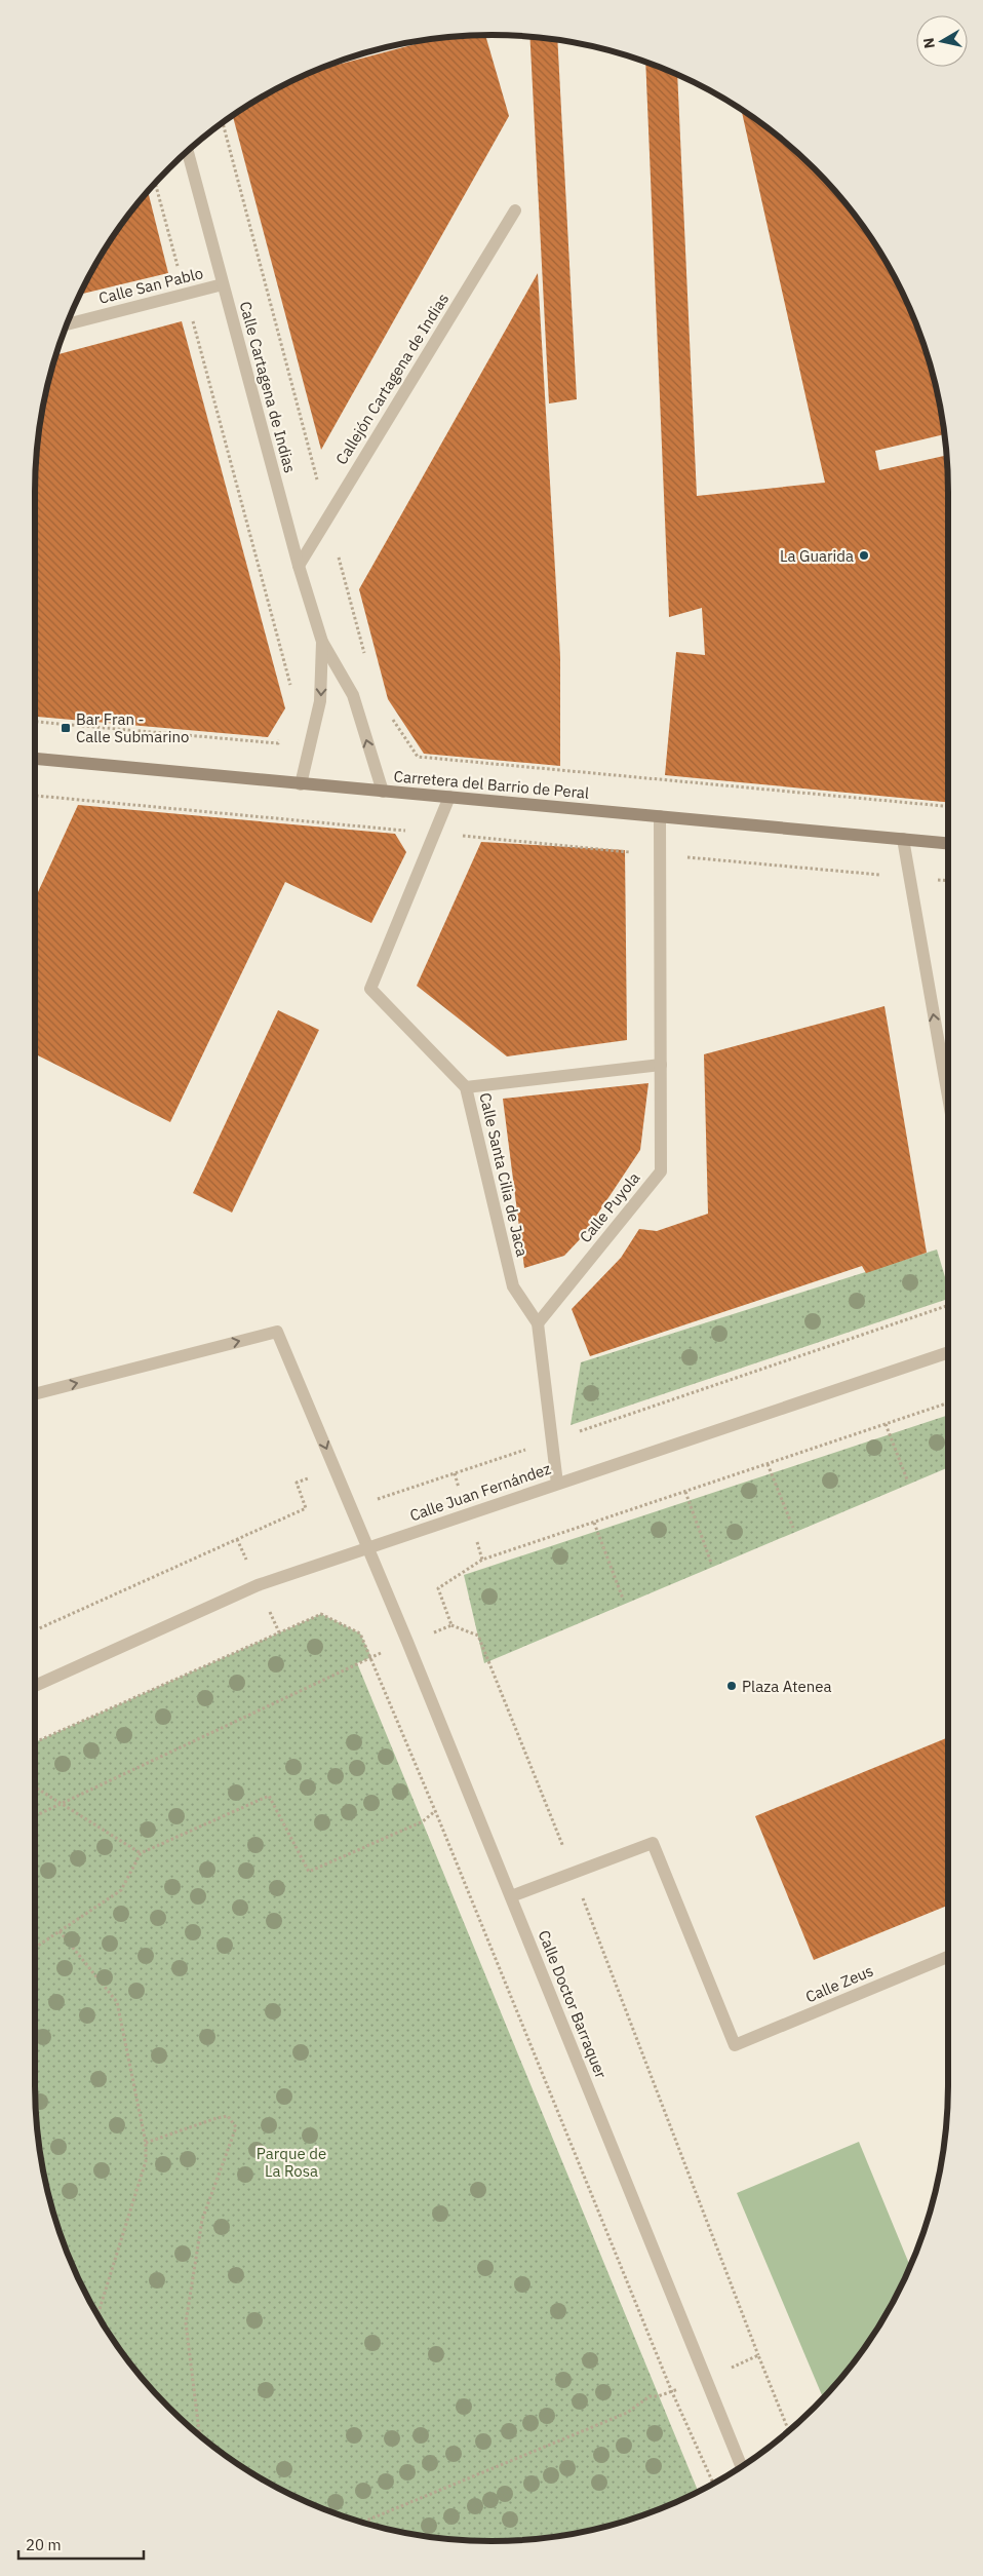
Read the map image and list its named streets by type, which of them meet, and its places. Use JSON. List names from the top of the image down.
{
  "streets": {
    "main road": ["Carretera del Barrio de Peral"],
    "street": [
      "Calle San Pablo",
      "Callejón Cartagena de Indias",
      "Calle Cartagena de Indias",
      "Calle Santa Cilia de Jaca",
      "Calle Puyola",
      "Calle Juan Fernández",
      "Calle Zeus",
      "Calle Doctor Barraquer"
    ]
  },
  "crossings": [
    ["Calle San Pablo", "Calle Cartagena de Indias"],
    ["Callejón Cartagena de Indias", "Calle Cartagena de Indias"],
    ["Calle Cartagena de Indias", "Carretera del Barrio de Peral"],
    ["Carretera del Barrio de Peral", "Calle Santa Cilia de Jaca"],
    ["Carretera del Barrio de Peral", "Calle Puyola"],
    ["Calle Santa Cilia de Jaca", "Calle Puyola"],
    ["Calle Santa Cilia de Jaca", "Calle Juan Fernández"],
    ["Calle Juan Fernández", "Calle Doctor Barraquer"]
  ],
  "parks": ["Parque de La Rosa"],
  "places": {
    "other": ["La Guarida", "Plaza Atenea"],
    "transit": ["Bar Fran - Calle Submarino"]
  },
  "scale_bar": "20 m",
  "north": "left"
}
